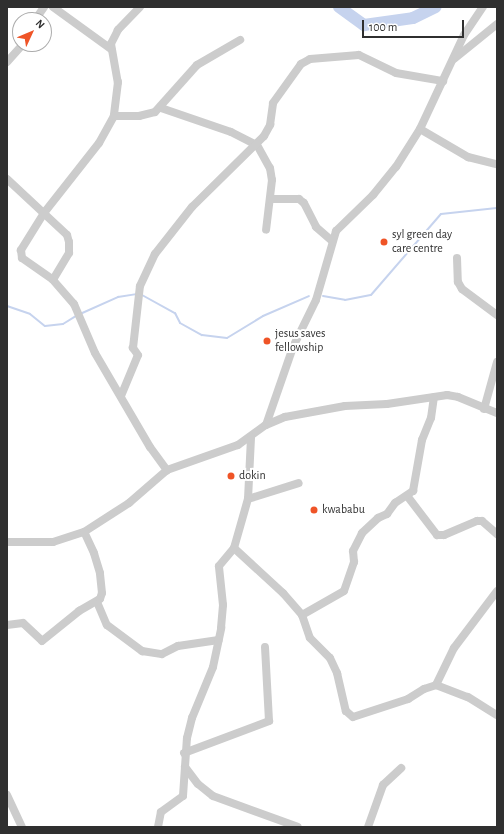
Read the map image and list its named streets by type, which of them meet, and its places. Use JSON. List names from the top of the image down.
{
  "places": [
    "syl green day care centre",
    "jesus saves fellowship",
    "dokin",
    "kwababu"
  ],
  "scale_bar": "100 m",
  "north": "top right"
}
